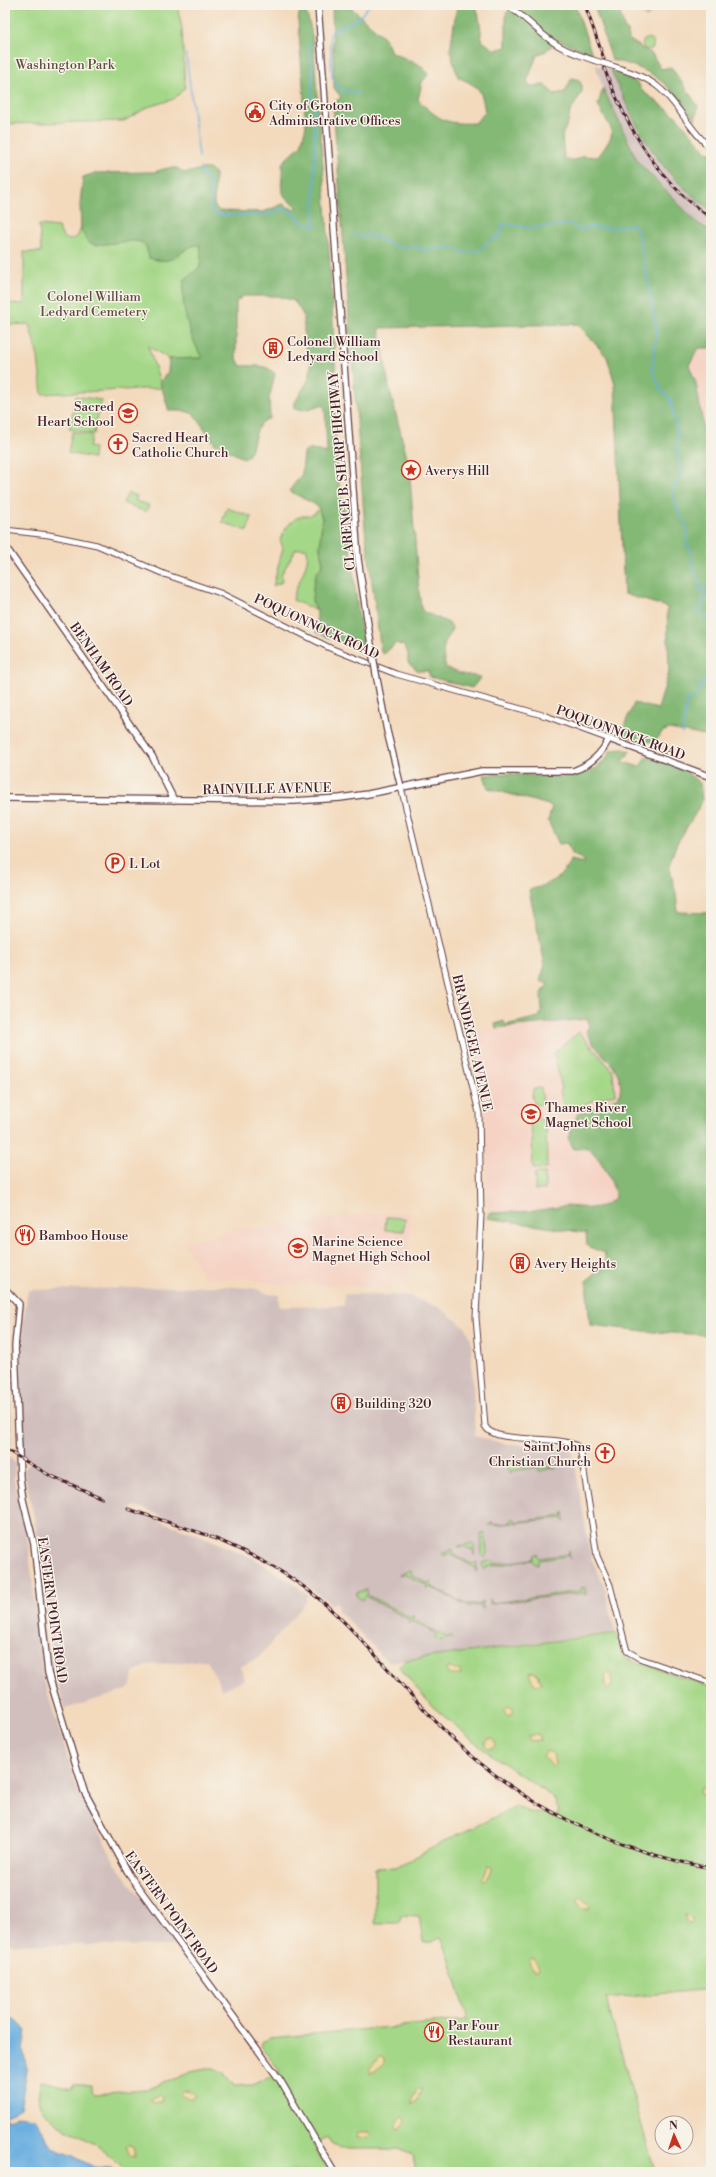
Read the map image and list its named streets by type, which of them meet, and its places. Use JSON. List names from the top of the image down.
{
  "streets": {
    "main road": [
      "CLARENCE B. SHARP HIGHWAY",
      "POQUONNOCK ROAD",
      "BENHAM ROAD",
      "RAINVILLE AVENUE",
      "EASTERN POINT ROAD"
    ],
    "street": ["BRANDEGEE AVENUE"]
  },
  "crossings": [
    ["CLARENCE B. SHARP HIGHWAY", "RAINVILLE AVENUE"],
    ["CLARENCE B. SHARP HIGHWAY", "BRANDEGEE AVENUE"],
    ["POQUONNOCK ROAD", "RAINVILLE AVENUE"],
    ["BENHAM ROAD", "RAINVILLE AVENUE"],
    ["RAINVILLE AVENUE", "BRANDEGEE AVENUE"]
  ],
  "parks": ["Washington Park", "Colonel William Ledyard Cemetery"],
  "places": {
    "public building": ["City of Groton Administrative Offices"],
    "building": ["Colonel William Ledyard School", "Avery Heights", "Building 320"],
    "school or university": ["Sacred Heart School", "Thames River Magnet School", "Marine Science Magnet High School"],
    "church": ["Sacred Heart Catholic Church", "Saint Johns Christian Church"],
    "place": ["Averys Hill"],
    "parking": ["L Lot"],
    "restaurant": ["Bamboo House", "Par Four Restaurant"]
  },
  "north": "top"
}
